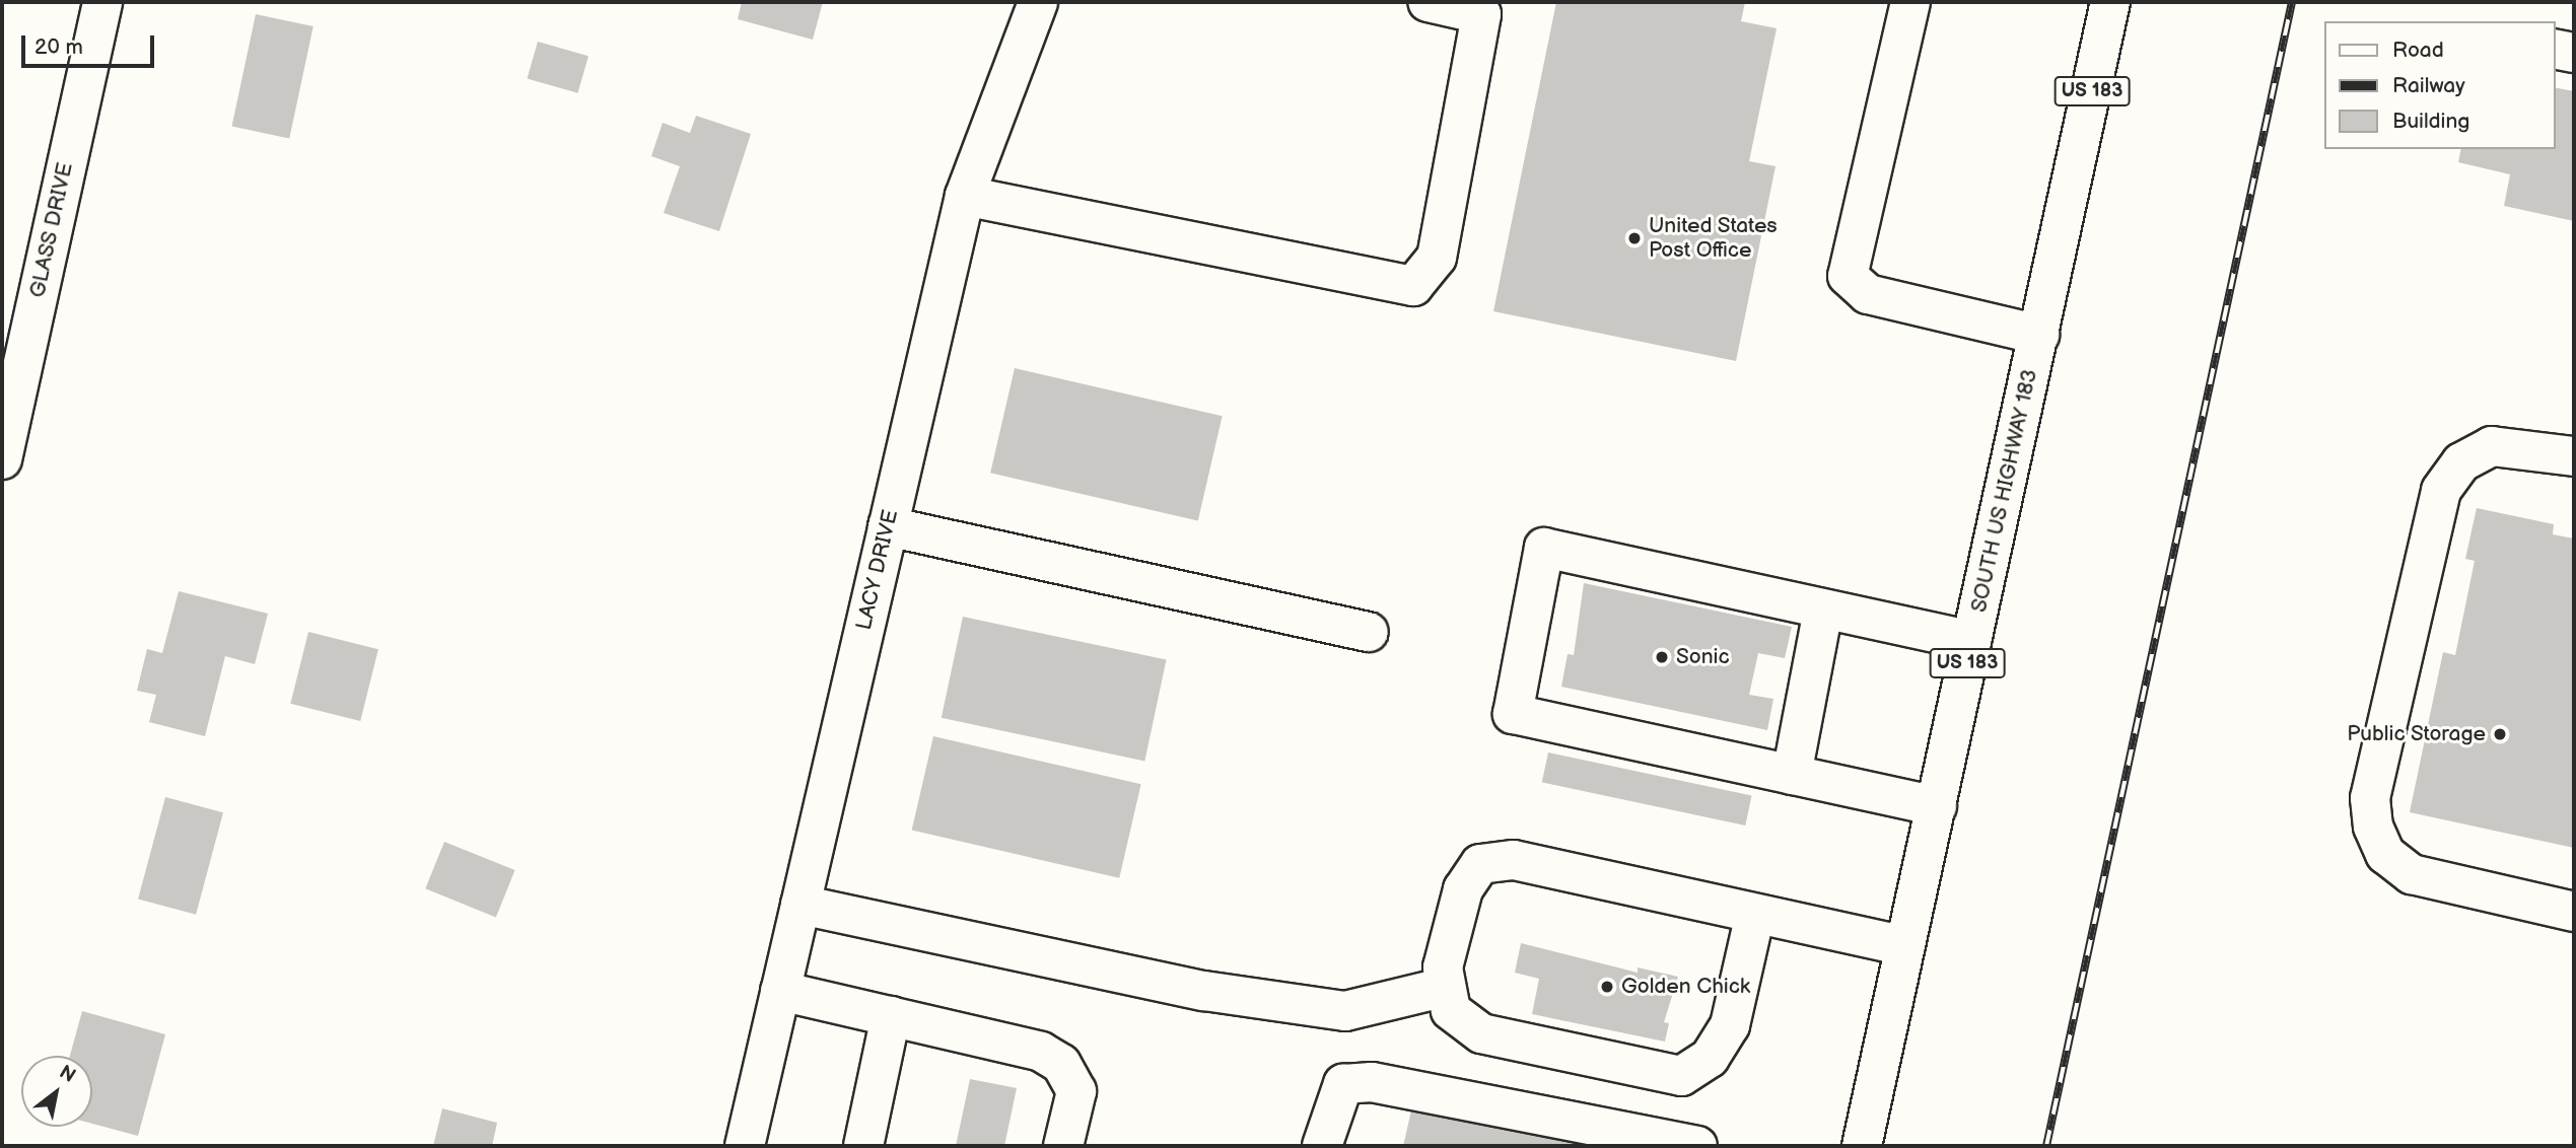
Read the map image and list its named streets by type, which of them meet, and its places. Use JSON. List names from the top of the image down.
{
  "streets": {
    "street": [
      "US 183",
      "GLASS DRIVE",
      "SOUTH US HIGHWAY 183",
      "LACY DRIVE"
    ]
  },
  "places": [
    "United States Post Office",
    "Sonic",
    "Public Storage",
    "Golden Chick"
  ],
  "legend": ["Road", "Railway", "Building"],
  "scale_bar": "20 m",
  "north": "top right"
}
